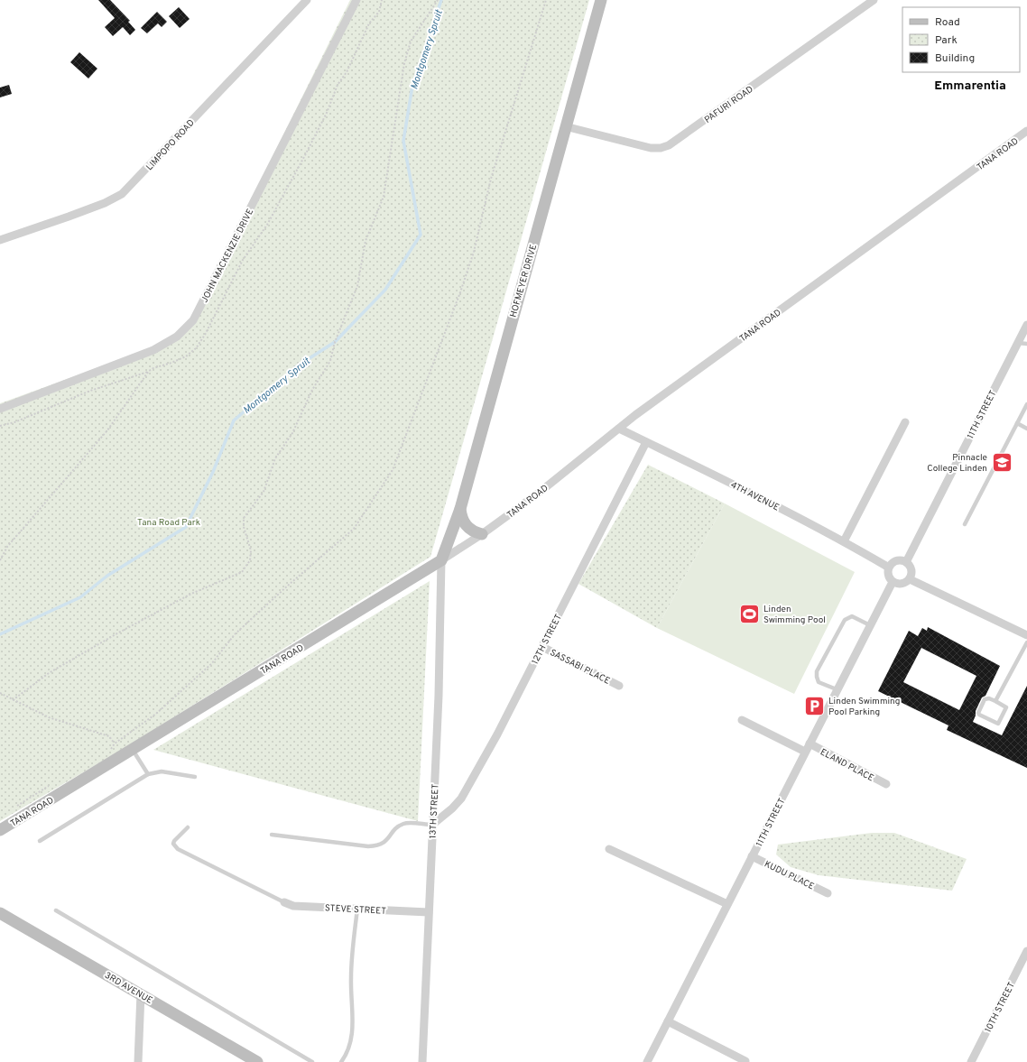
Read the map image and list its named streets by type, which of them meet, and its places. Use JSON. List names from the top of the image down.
{
  "streets": {
    "main road": ["TANA ROAD", "HOFMEYER DRIVE", "3RD AVENUE"],
    "street": [
      "PAFURI ROAD",
      "LIMPOPO ROAD",
      "JOHN MACKENZIE DRIVE",
      "11TH STREET",
      "4TH AVENUE",
      "12TH STREET",
      "SASSABI PLACE",
      "ELAND PLACE",
      "13TH STREET",
      "KUDU PLACE",
      "STEVE STREET",
      "10TH STREET"
    ]
  },
  "crossings": [
    ["PAFURI ROAD", "HOFMEYER DRIVE"],
    ["TANA ROAD", "HOFMEYER DRIVE"],
    ["TANA ROAD", "4TH AVENUE"],
    ["TANA ROAD", "13TH STREET"],
    ["HOFMEYER DRIVE", "13TH STREET"],
    ["11TH STREET", "4TH AVENUE"],
    ["11TH STREET", "ELAND PLACE"],
    ["11TH STREET", "KUDU PLACE"],
    ["4TH AVENUE", "12TH STREET"],
    ["12TH STREET", "SASSABI PLACE"],
    ["12TH STREET", "13TH STREET"],
    ["13TH STREET", "STEVE STREET"]
  ],
  "districts": ["Emmarentia"],
  "water": ["Montgomery Spruit"],
  "parks": ["Tana Road Park"],
  "places": {
    "school or university": ["Pinnacle College Linden"],
    "sports": ["Linden Swimming Pool"],
    "parking": ["Linden Swimming Pool Parking"]
  },
  "legend": ["Road", "Park", "Building"]
}
